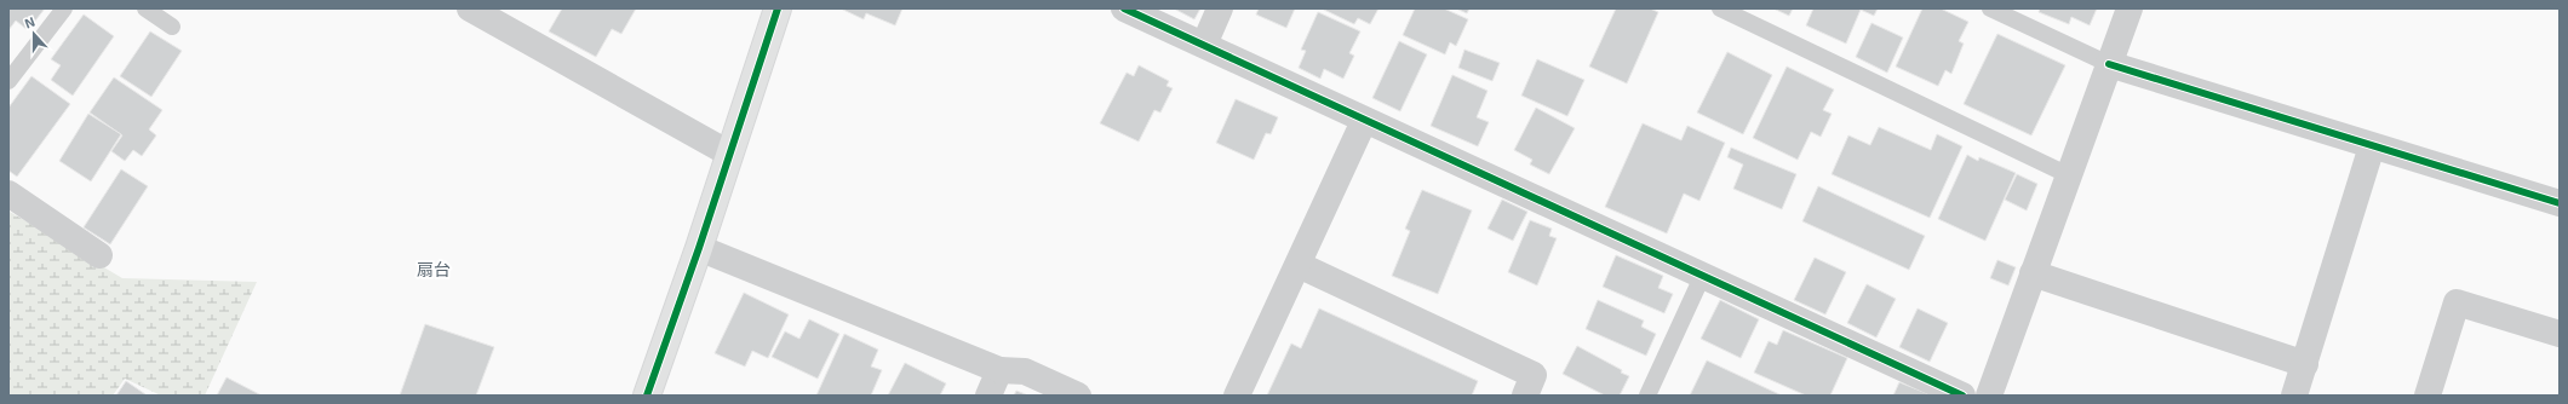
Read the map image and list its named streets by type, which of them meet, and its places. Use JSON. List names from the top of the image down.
{
  "districts": ["扇台"],
  "north": "top"
}
